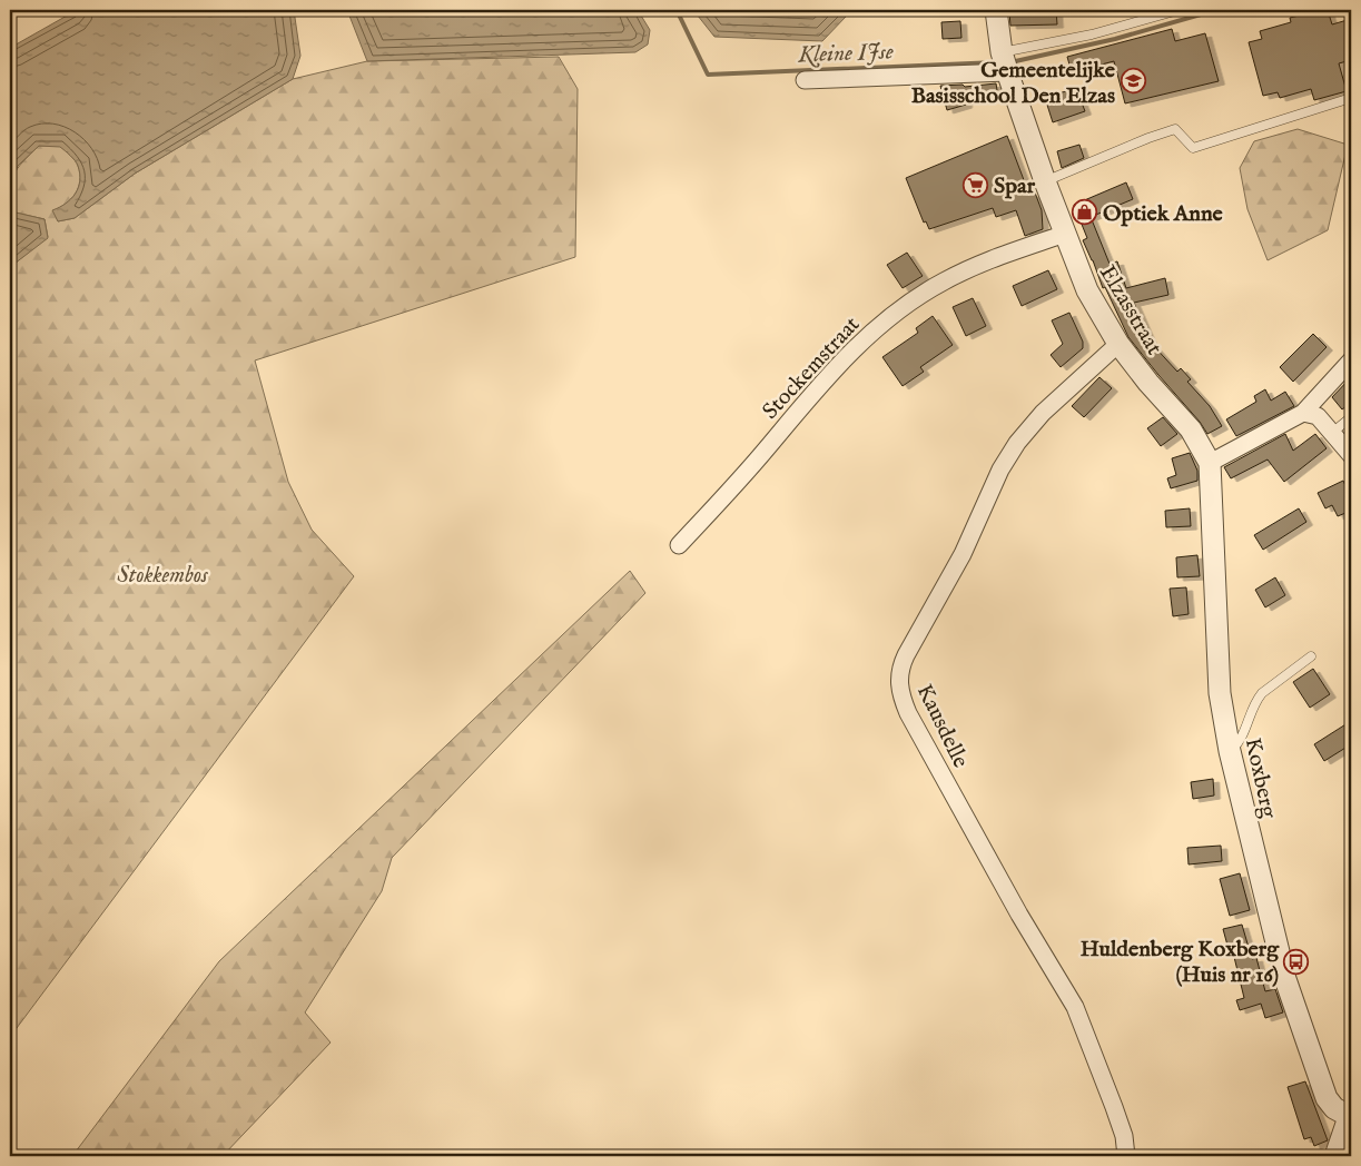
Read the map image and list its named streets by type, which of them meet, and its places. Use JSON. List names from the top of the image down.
{
  "streets": {
    "street": [
      "Elzasstraat",
      "Stockemstraat",
      "Kausdelle",
      "Koxberg"
    ]
  },
  "crossings": [
    ["Elzasstraat", "Stockemstraat"],
    ["Elzasstraat", "Kausdelle"],
    ["Elzasstraat", "Koxberg"]
  ],
  "water": ["Kleine IJse"],
  "parks": ["Stokkembos"],
  "places": {
    "school or university": ["Gemeentelijke Basisschool Den Elzas"],
    "supermarket": ["Spar"],
    "shop": ["Optiek Anne"],
    "bus stop": ["Huldenberg Koxberg (Huis nr 16)"]
  }
}
